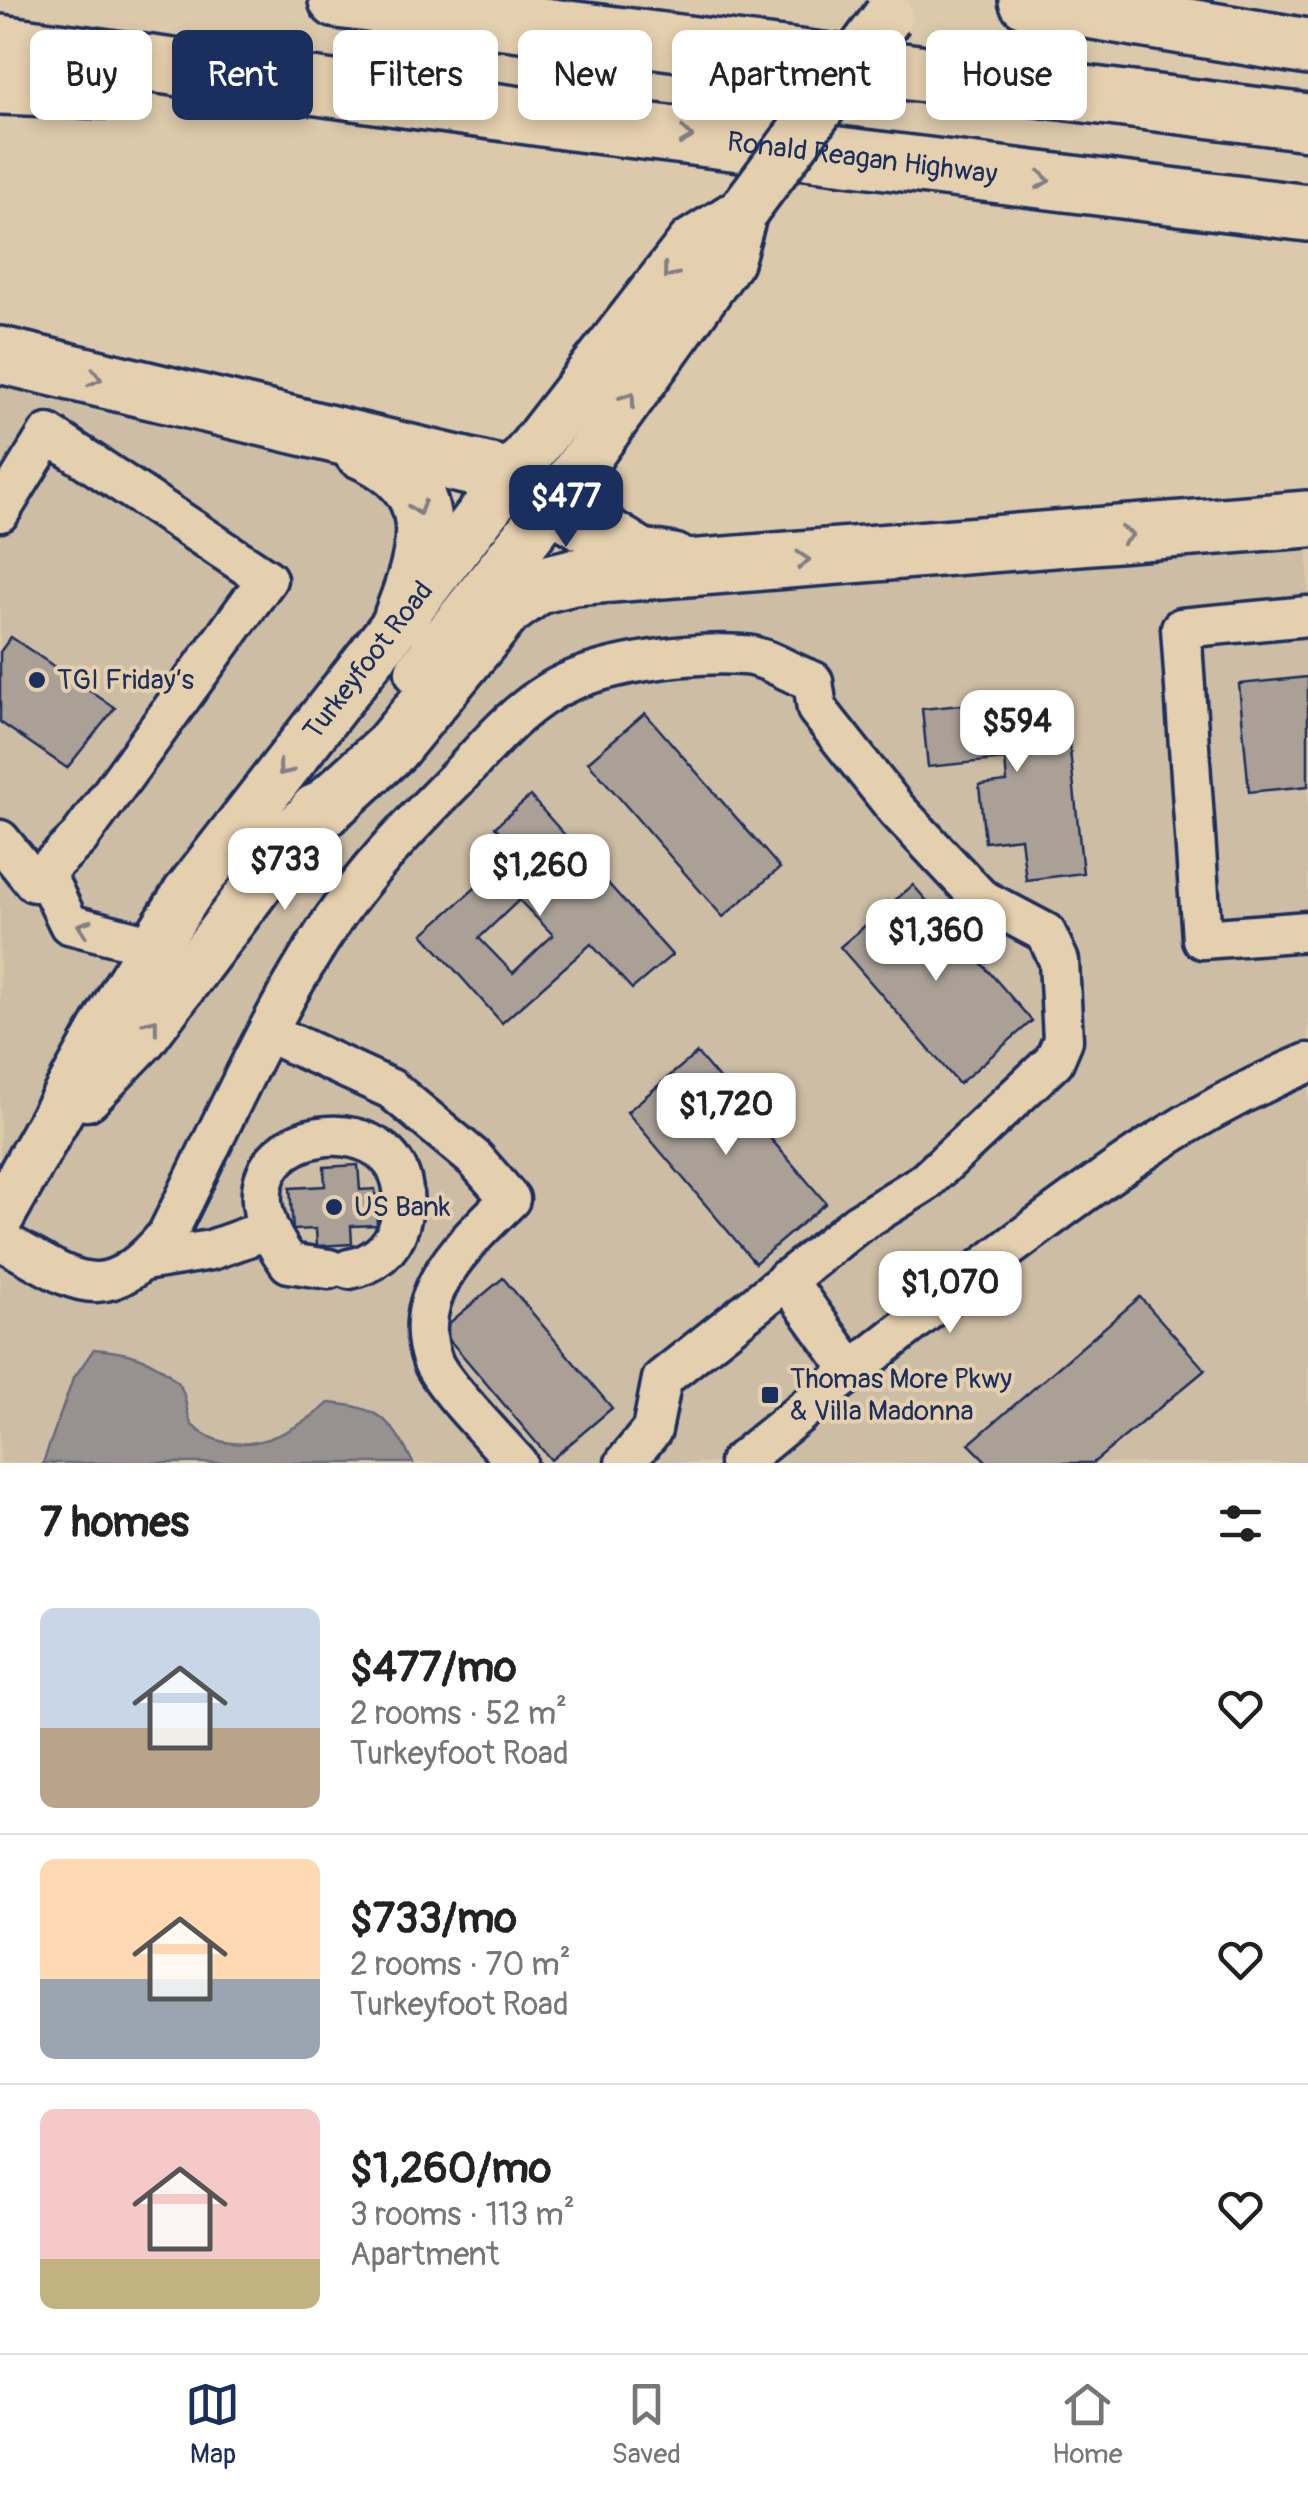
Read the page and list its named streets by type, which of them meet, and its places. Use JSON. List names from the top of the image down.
{
  "streets": {
    "highway": ["Ronald Reagan Highway"],
    "main road": ["Turkeyfoot Road"]
  },
  "places": {
    "other": ["TGI Friday’s", "US Bank"],
    "transit": ["Thomas More Pkwy & Villa Madonna"]
  },
  "page": {
    "chip": [
      "Buy",
      "Rent",
      "Filters",
      "New",
      "Apartment",
      "House"
    ],
    "price": [
      "$477",
      "$594",
      "$733",
      "$1,260",
      "$1,360",
      "$1,720",
      "$1,070"
    ],
    "heading": "7 homes",
    "list": [
      {
        "name": "$477/mo",
        "note": "2 rooms · 52 m² · Turkeyfoot Road"
      },
      {
        "name": "$733/mo",
        "note": "2 rooms · 70 m² · Turkeyfoot Road"
      },
      {
        "name": "$1,260/mo",
        "note": "3 rooms · 113 m² · Apartment"
      }
    ],
    "tabs": ["Map", "Saved", "Home"]
  }
}
